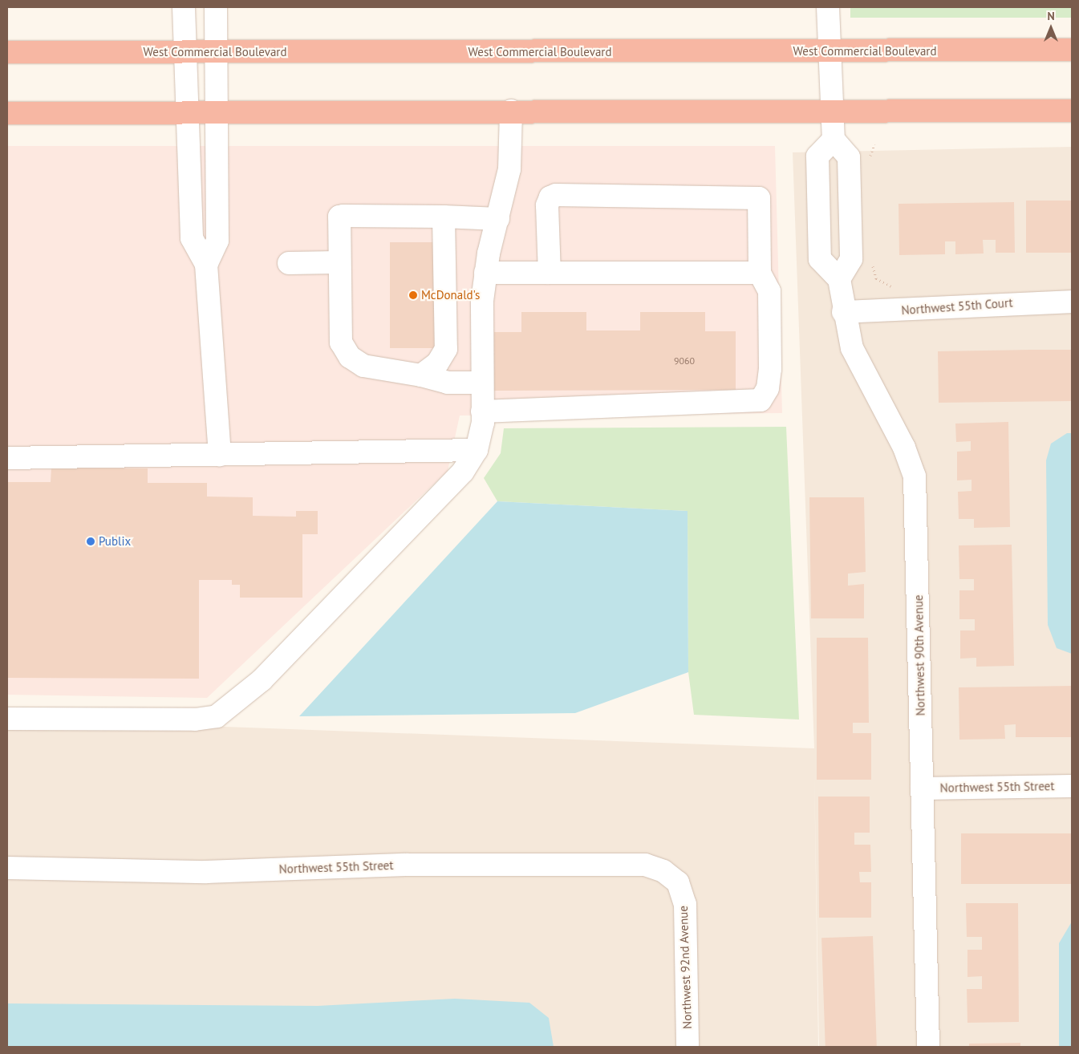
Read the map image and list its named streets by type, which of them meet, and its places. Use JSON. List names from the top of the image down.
{
  "streets": {
    "highway": ["West Commercial Boulevard"],
    "street": [
      "Northwest 55th Court",
      "Northwest 90th Avenue",
      "Northwest 55th Street",
      "Northwest 92nd Avenue"
    ]
  },
  "crossings": [
    ["Northwest 55th Court", "Northwest 90th Avenue"],
    ["Northwest 90th Avenue", "Northwest 55th Street"],
    ["Northwest 55th Street", "Northwest 92nd Avenue"]
  ],
  "places": ["McDonald's", "Publix"],
  "house_numbers": ["9060"],
  "north": "top"
}
